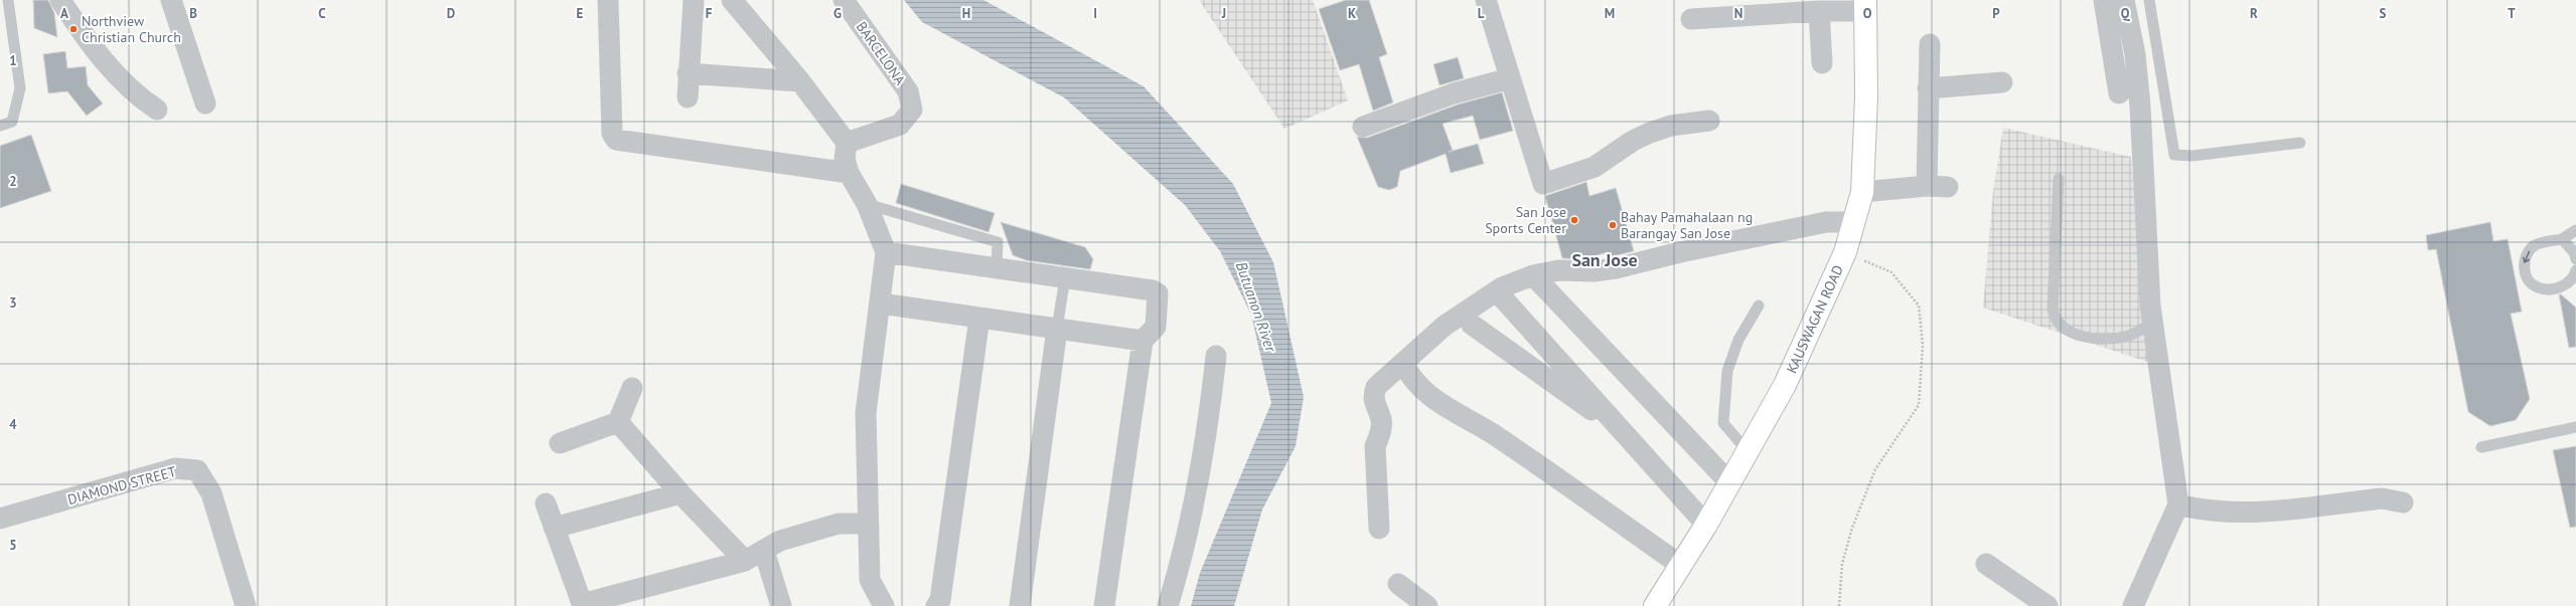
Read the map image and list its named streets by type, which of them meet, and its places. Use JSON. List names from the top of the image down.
{
  "streets": {
    "street": ["BARCELONA", "KAUSWAGAN ROAD", "DIAMOND STREET"]
  },
  "districts": ["San Jose"],
  "water": ["Butuanon River"],
  "places": ["Northview Christian Church", "San Jose Sports Center", "Bahay Pamahalaan ng Barangay San Jose"],
  "grid": {
    "columns": [
      "A",
      "B",
      "C",
      "D",
      "E",
      "F",
      "G",
      "H",
      "I",
      "J",
      "K",
      "L",
      "M",
      "N",
      "O",
      "P",
      "Q",
      "R",
      "S",
      "T"
    ],
    "rows": [
      "1",
      "2",
      "3",
      "4",
      "5"
    ]
  }
}
